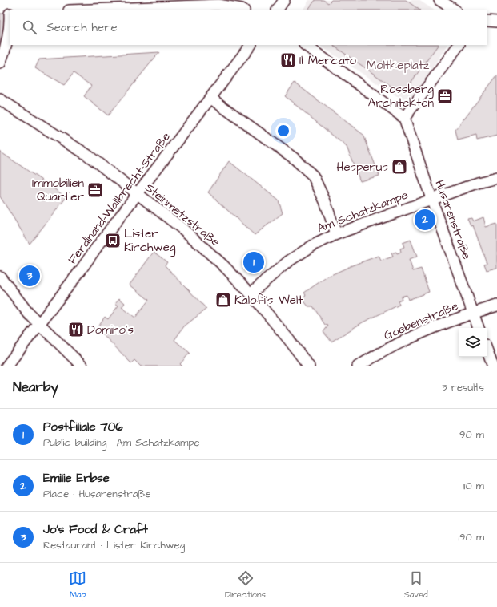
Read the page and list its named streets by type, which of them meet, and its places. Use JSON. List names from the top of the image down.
{
  "streets": {
    "street": [
      "Ferdinand-Wallbrecht-Straße",
      "Am Schatzkampe",
      "Steinmetzstraße",
      "Husarenstraße",
      "Goebenstraße"
    ]
  },
  "crossings": [
    ["Ferdinand-Wallbrecht-Straße", "Steinmetzstraße"],
    ["Am Schatzkampe", "Steinmetzstraße"],
    ["Am Schatzkampe", "Husarenstraße"],
    ["Husarenstraße", "Goebenstraße"]
  ],
  "parks": ["Moltkeplatz"],
  "places": {
    "restaurant": ["Il Mercato", "Domino's"],
    "office": ["Rossberg Architekten", "Immobilien Quartier"],
    "shop": ["Hesperus", "Kalofi's Welt"],
    "bus stop": ["Lister Kirchweg"]
  },
  "page": {
    "search": "Search here",
    "pins": ["2", "1", "3"],
    "heading": ["Nearby", "3 results"],
    "list": [
      {
        "mark": "1",
        "name": "Postfiliale 706",
        "note": "Public building · Am Schatzkampe",
        "value": "90 m"
      },
      {
        "mark": "2",
        "name": "Emilie Erbse",
        "note": "Place · Husarenstraße",
        "value": "110 m"
      },
      {
        "mark": "3",
        "name": "Jo's Food & Craft",
        "note": "Restaurant · Lister Kirchweg",
        "value": "190 m"
      }
    ],
    "nav": ["Map", "Directions", "Saved"]
  }
}
